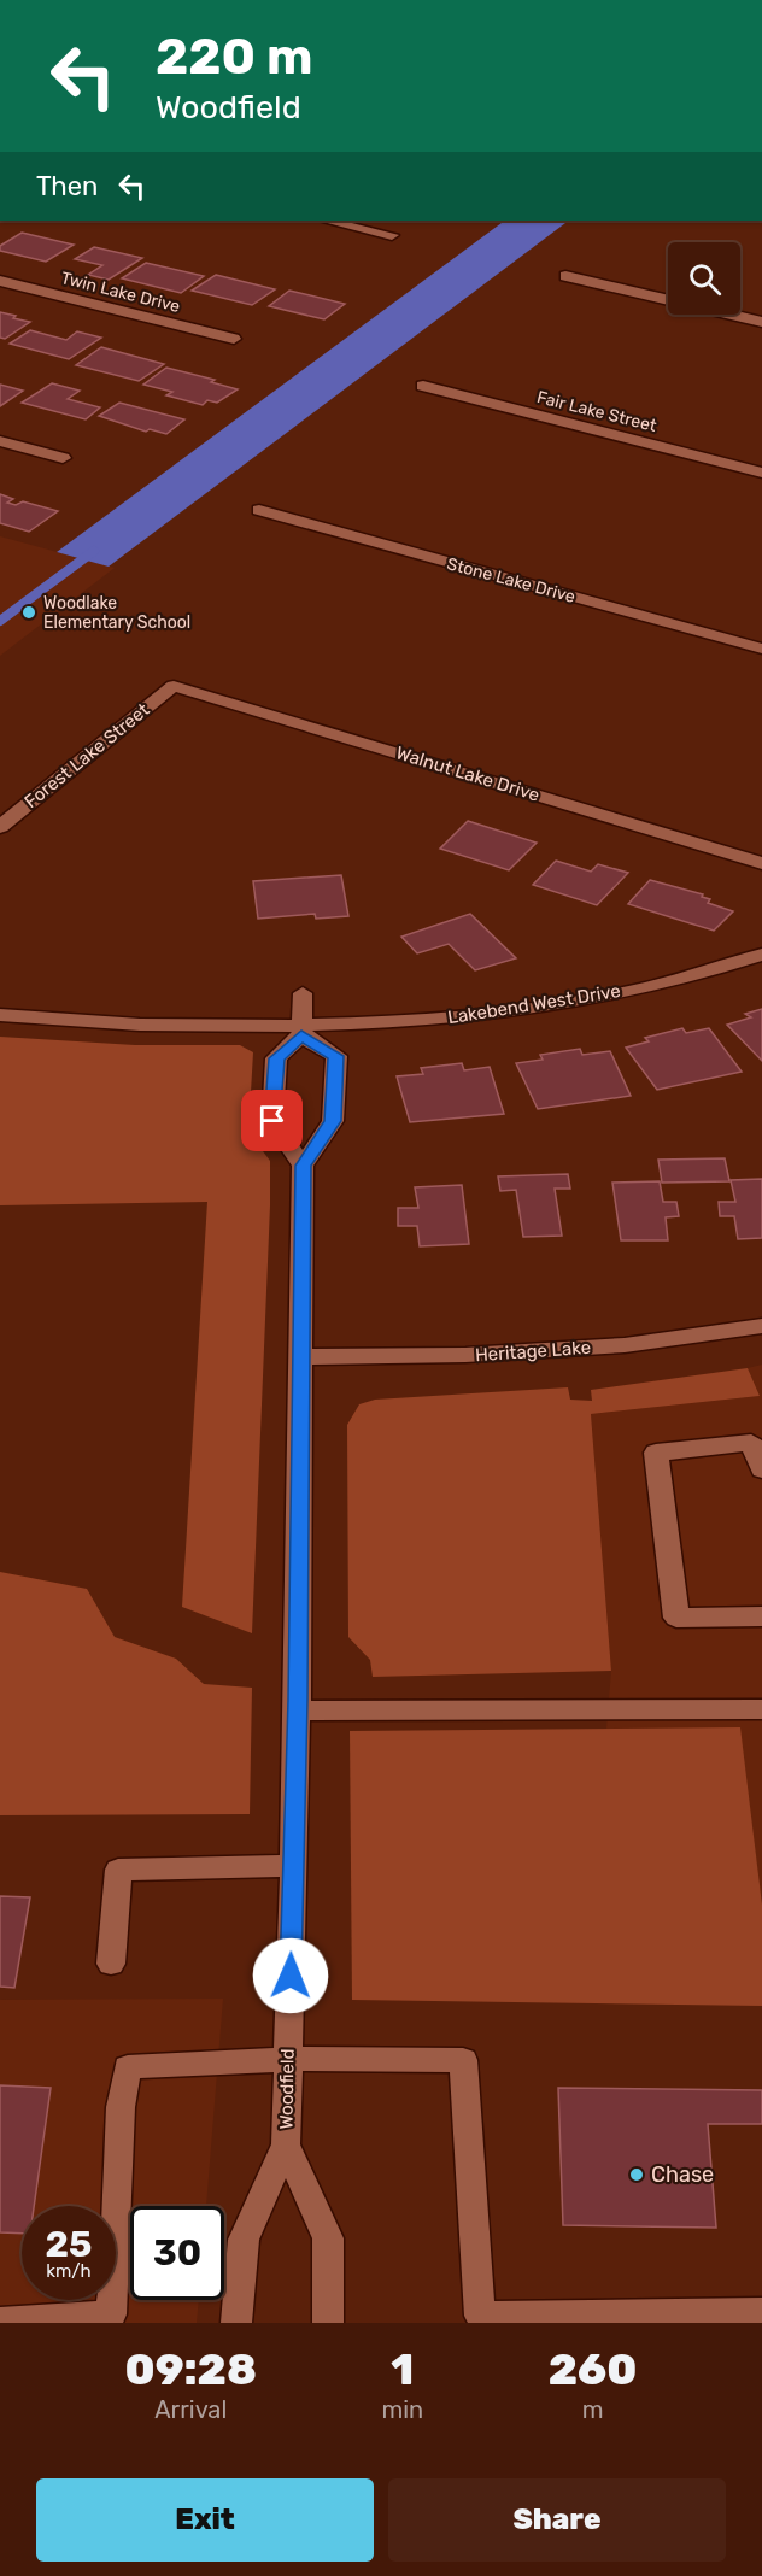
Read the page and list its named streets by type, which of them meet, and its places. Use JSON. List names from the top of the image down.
{
  "streets": {
    "street": [
      "Twin Lake Drive",
      "Fair Lake Street",
      "Stone Lake Drive",
      "Forest Lake Street",
      "Walnut Lake Drive",
      "Lakebend West Drive",
      "Heritage Lake",
      "Woodfield"
    ]
  },
  "crossings": [
    ["Forest Lake Street", "Walnut Lake Drive"],
    ["Heritage Lake", "Woodfield"]
  ],
  "places": ["Woodlake Elementary School", "Chase"],
  "page": {
    "turn": ["220 m", "Woodfield"],
    "then": "Then",
    "speed": "25 km/h",
    "limit": "30",
    "eta": [
      "09:28",
      "Arrival",
      "1",
      "min",
      "260",
      "m"
    ],
    "buttons": ["Exit", "Share"]
  }
}
